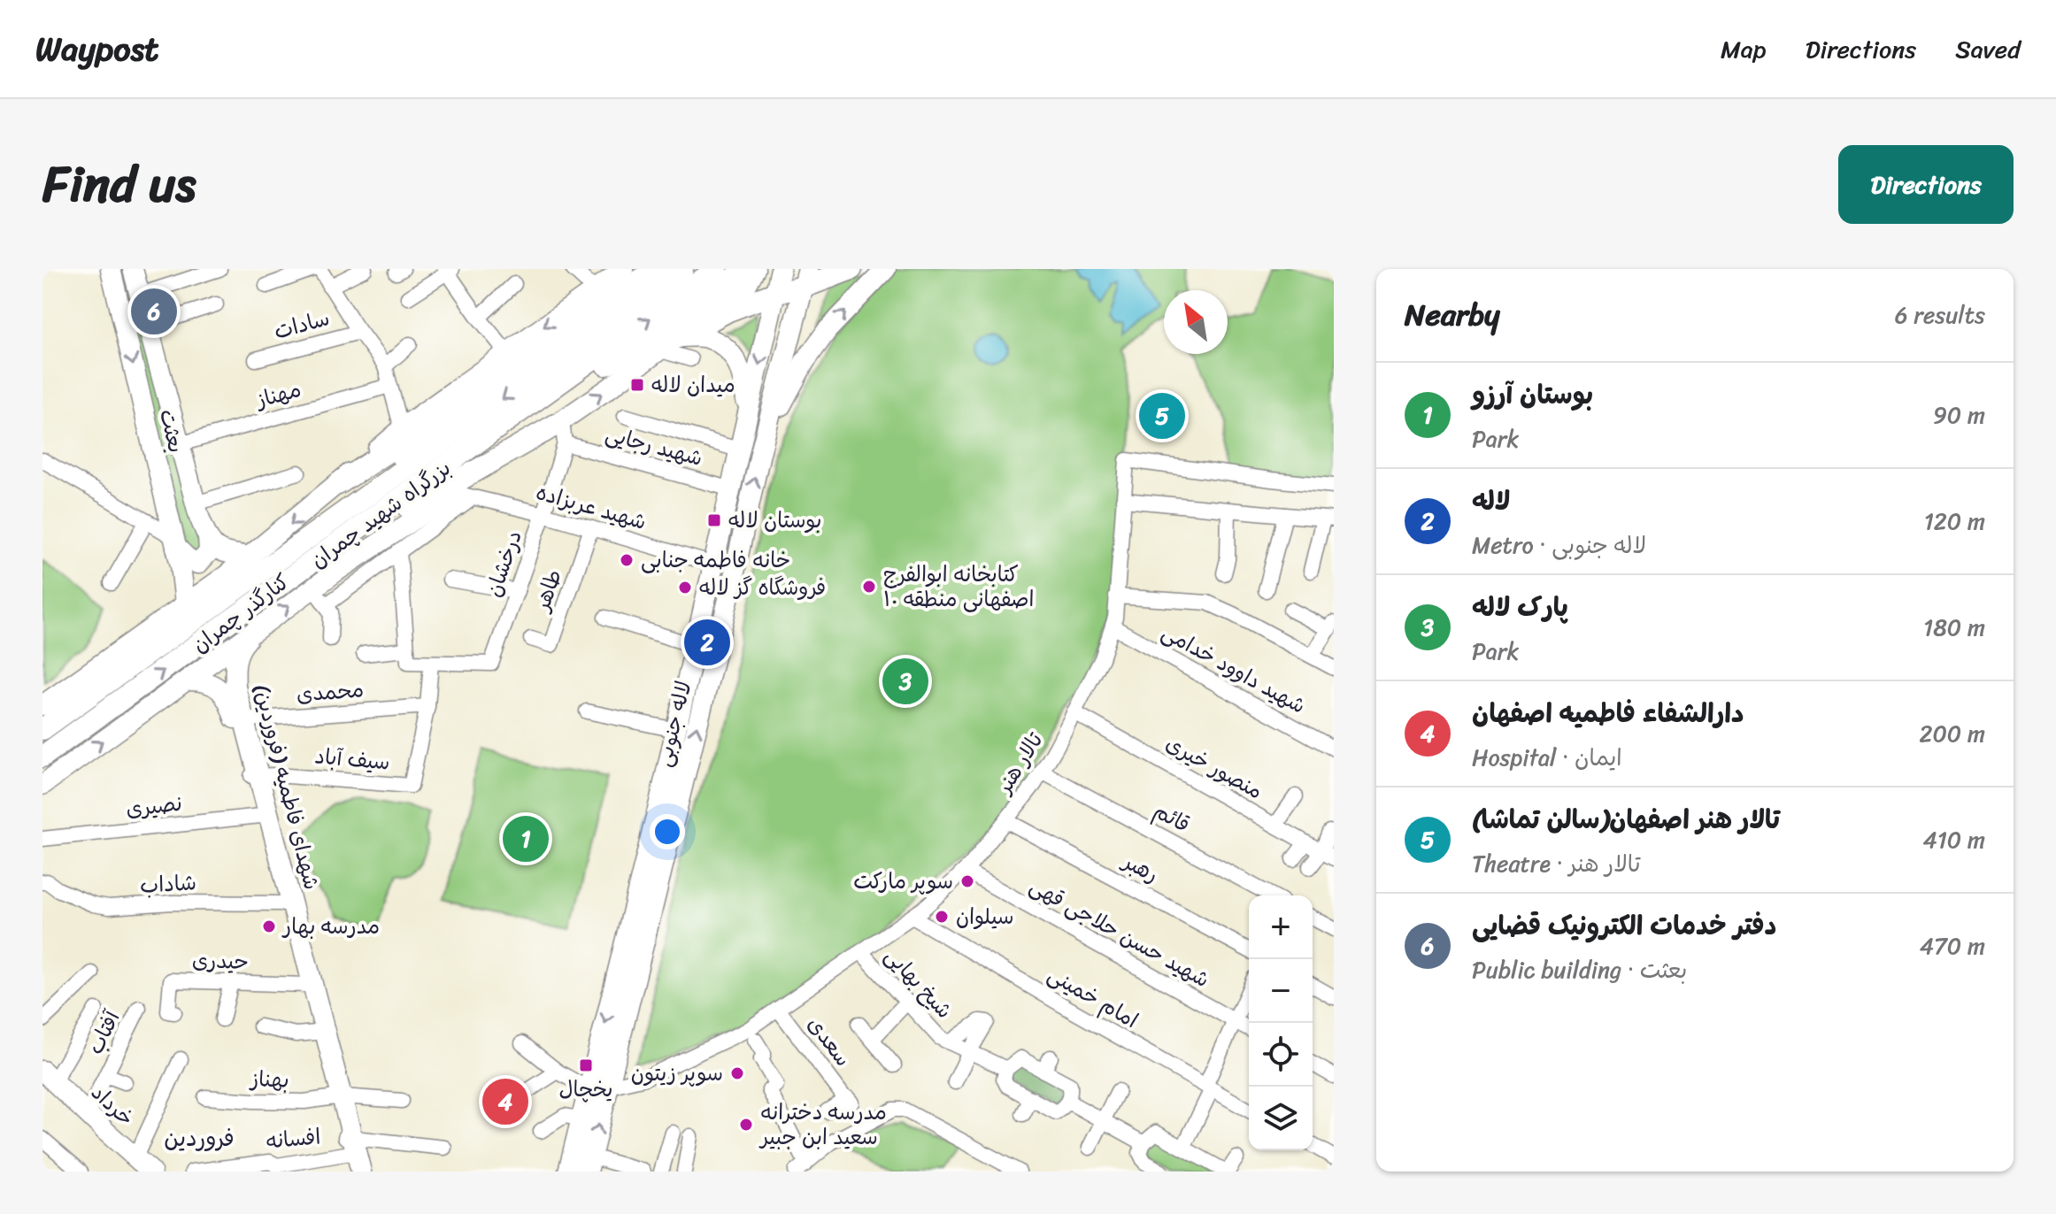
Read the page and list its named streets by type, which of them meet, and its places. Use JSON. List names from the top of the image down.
{
  "streets": {
    "highway": ["بزرگراه شهید چمران"],
    "main road": [
      "بعثت",
      "کنارگذر چمران",
      "لاله جنوبی",
      "شهدای فاطمیه (فروردین)",
      "خرداد"
    ],
    "street": [
      "سادات",
      "مهناز",
      "شهید رجایی",
      "شهید عربزاده",
      "درخشان",
      "طاهر",
      "شهید داوود خدامی",
      "محمدی",
      "سیف آباد",
      "تالار هنر",
      "منصور خیری",
      "نصیری",
      "قائم",
      "رهبر",
      "شاداب",
      "شهید حسن حلاجی قهی",
      "حیدری",
      "شیخ بهایی",
      "امام خمینی",
      "آفتاب",
      "سعدی",
      "بهناز",
      "افسانه"
    ]
  },
  "crossings": [
    ["مهناز", "بعثت"],
    ["بعثت", "کنارگذر چمران"],
    ["شهید رجایی", "درخشان"],
    ["شهید رجایی", "کنارگذر چمران"],
    ["شهید رجایی", "لاله جنوبی"],
    ["شهید عربزاده", "درخشان"],
    ["شهید عربزاده", "طاهر"],
    ["شهید عربزاده", "کنارگذر چمران"],
    ["شهید عربزاده", "لاله جنوبی"],
    ["درخشان", "کنارگذر چمران"],
    ["درخشان", "سیف آباد"],
    ["کنارگذر چمران", "شهدای فاطمیه (فروردین)"],
    ["شهید داوود خدامی", "تالار هنر"],
    ["محمدی", "سیف آباد"],
    ["محمدی", "شهدای فاطمیه (فروردین)"],
    ["لاله جنوبی", "تالار هنر"],
    ["سیف آباد", "شهدای فاطمیه (فروردین)"],
    ["تالار هنر", "منصور خیری"],
    ["تالار هنر", "قائم"],
    ["تالار هنر", "رهبر"],
    ["تالار هنر", "شهید حسن حلاجی قهی"],
    ["تالار هنر", "شیخ بهایی"],
    ["تالار هنر", "امام خمینی"],
    ["تالار هنر", "سعدی"],
    ["شهدای فاطمیه (فروردین)", "نصیری"],
    ["شهدای فاطمیه (فروردین)", "شاداب"],
    ["شهدای فاطمیه (فروردین)", "حیدری"],
    ["شهدای فاطمیه (فروردین)", "بهناز"],
    ["شهدای فاطمیه (فروردین)", "افسانه"],
    ["آفتاب", "خرداد"]
  ],
  "districts": ["فروردین"],
  "places": {
    "transit": ["میدان لاله", "بوستان لاله", "یخچال"],
    "other": [
      "خانه فاطمه جنابی",
      "کتابخانه ابوالفرج اصفهانی منطقه ۱۰",
      "فروشگاه گز لاله",
      "سوپر مارکت",
      "سیلوان",
      "مدرسه بهار",
      "سوپر زیتون",
      "مدرسه دخترانه سعید ابن جبیر"
    ]
  },
  "north": "top left",
  "page": {
    "header": "Waypost",
    "nav": ["Map", "Directions", "Saved"],
    "title": "Find us",
    "buttons": "Directions",
    "heading": ["Nearby", "6 results"],
    "pins": [
      "6",
      "5",
      "2",
      "3",
      "1",
      "4"
    ],
    "list": [
      {
        "mark": "1",
        "name": "بوستان آرزو",
        "note": "Park",
        "value": "90 m"
      },
      {
        "mark": "2",
        "name": "لاله",
        "note": "Metro · لاله جنوبی",
        "value": "120 m"
      },
      {
        "mark": "3",
        "name": "پارک لاله",
        "note": "Park",
        "value": "180 m"
      },
      {
        "mark": "4",
        "name": "دارالشفاء فاطمیه اصفهان",
        "note": "Hospital · ایمان",
        "value": "200 m"
      },
      {
        "mark": "5",
        "name": "تالار هنر اصفهان(سالن تماشا)",
        "note": "Theatre · تالار هنر",
        "value": "410 m"
      },
      {
        "mark": "6",
        "name": "دفتر خدمات الکترونیک قضایی",
        "note": "Public building · بعثت",
        "value": "470 m"
      }
    ],
    "map_buttons": ["+", "−"]
  }
}
